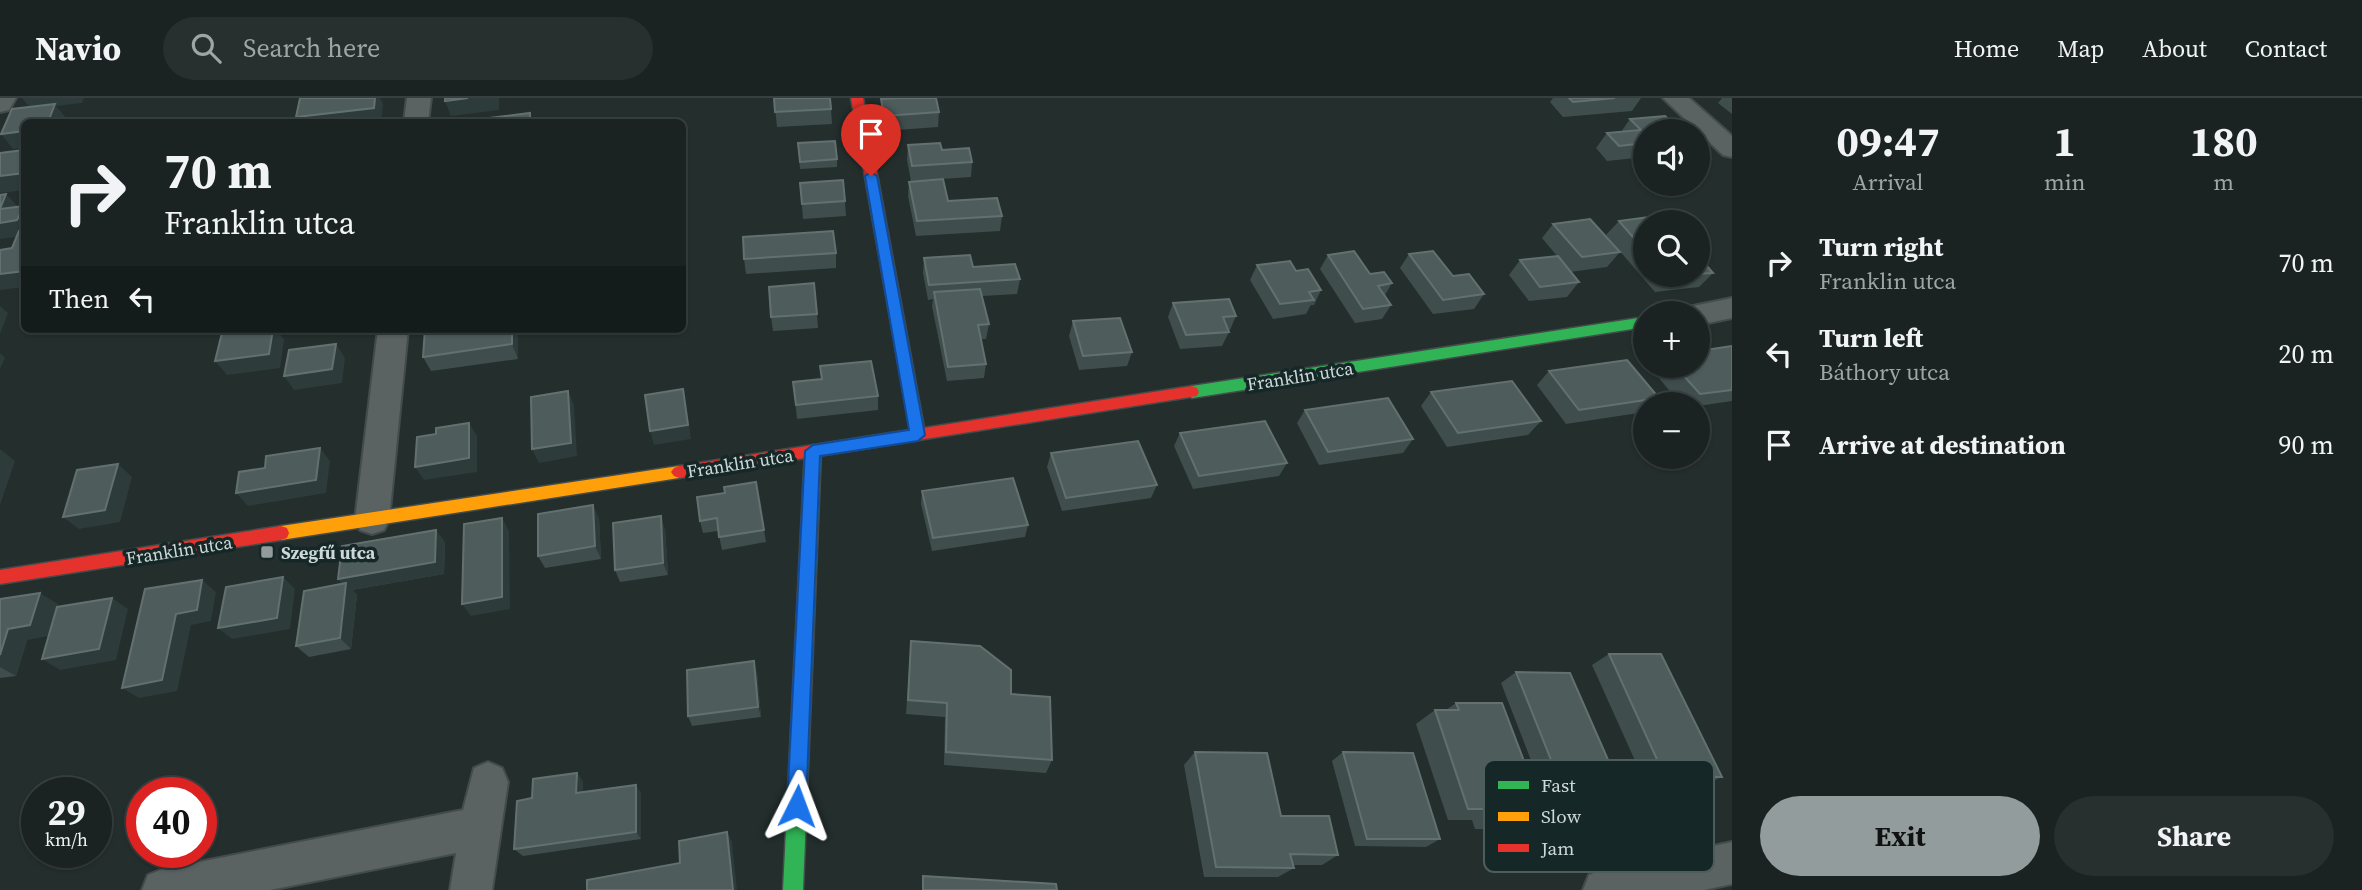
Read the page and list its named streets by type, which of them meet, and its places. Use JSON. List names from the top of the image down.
{
  "streets": {
    "street": ["Franklin utca"]
  },
  "places": {
    "transit": ["Szegfű utca"]
  },
  "legend": ["Fast", "Slow", "Jam"],
  "page": {
    "header": "Navio",
    "search": "Search here",
    "nav": [
      "Home",
      "Map",
      "About",
      "Contact"
    ],
    "eta": [
      "09:47",
      "Arrival",
      "1",
      "min",
      "180",
      "m"
    ],
    "map_buttons": ["+", "−"],
    "turn": ["70 m", "Franklin utca"],
    "list": [
      {
        "name": "Turn right",
        "note": "Franklin utca",
        "value": "70 m"
      },
      {
        "name": "Turn left",
        "note": "Báthory utca",
        "value": "20 m"
      },
      {
        "name": "Arrive at destination",
        "value": "90 m"
      }
    ],
    "then": "Then",
    "speed": "29 km/h",
    "limit": "40",
    "buttons": ["Exit", "Share"]
  }
}
